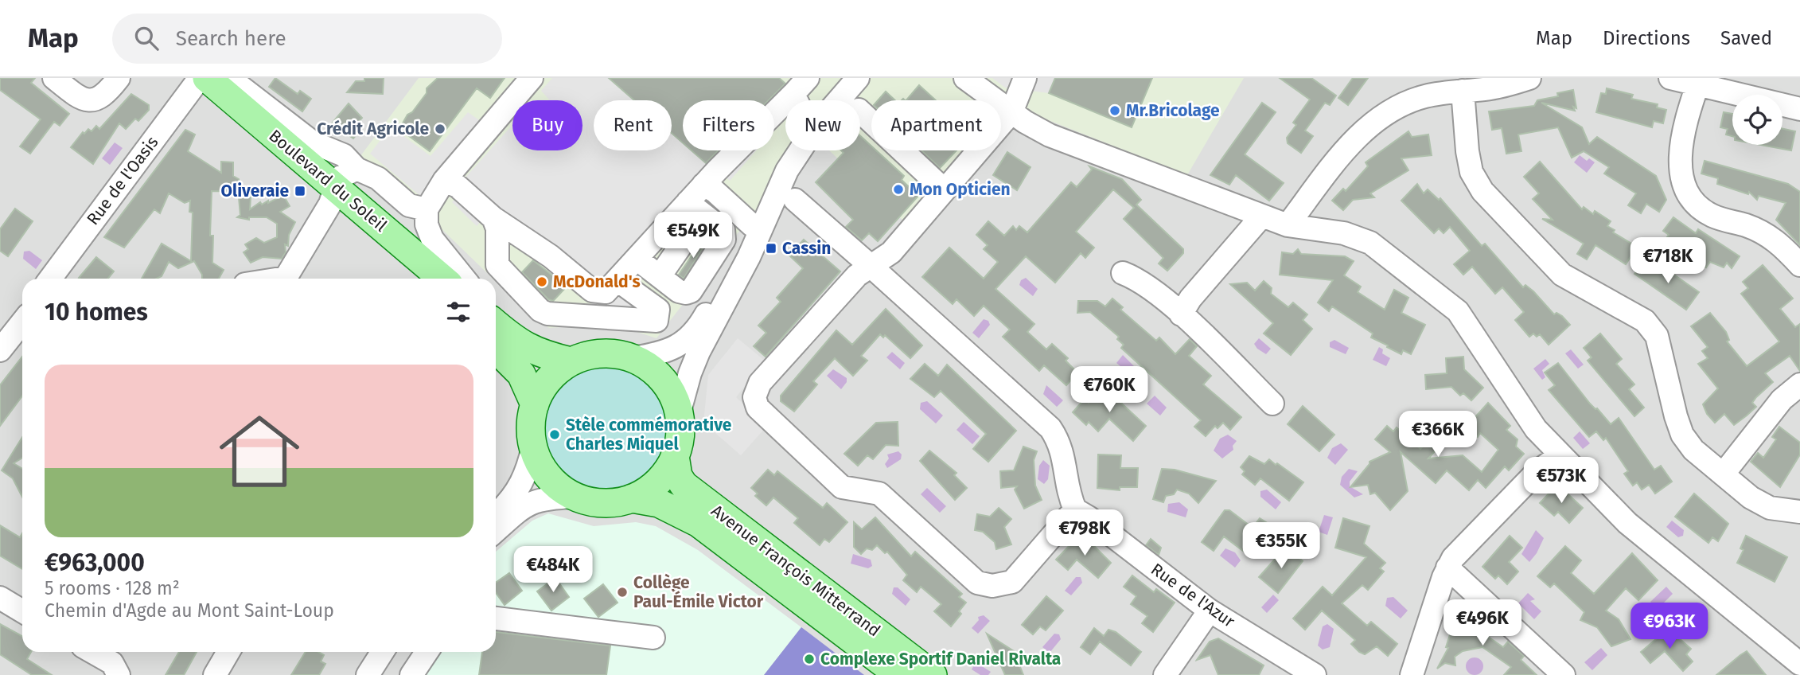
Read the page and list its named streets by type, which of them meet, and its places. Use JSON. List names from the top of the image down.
{
  "streets": {
    "main road": ["Boulevard du Soleil", "Avenue François Mitterrand"],
    "street": ["Rue de l'Oasis", "Rue de l'Azur"]
  },
  "crossings": [
    ["Rue de l'Oasis", "Boulevard du Soleil"]
  ],
  "places": {
    "other": [
      "Mr.Bricolage",
      "Crédit Agricole",
      "Mon Opticien",
      "McDonald's",
      "Stèle commémorative Charles Miquel",
      "Collège Paul-Émile Victor",
      "Complexe Sportif Daniel Rivalta"
    ],
    "transit": ["Oliveraie", "Cassin"]
  },
  "page": {
    "header": "Map",
    "search": "Search here",
    "nav": ["Map", "Directions", "Saved"],
    "chip": [
      "Buy",
      "Rent",
      "Filters",
      "New",
      "Apartment"
    ],
    "price": [
      "€549K",
      "€718K",
      "€760K",
      "€366K",
      "€573K",
      "€798K",
      "€355K",
      "€484K",
      "€496K",
      "€963K"
    ],
    "heading": "10 homes",
    "list": [
      {
        "name": "€963,000",
        "note": "5 rooms · 128 m² · Chemin d'Agde au Mont Saint-Loup"
      }
    ]
  }
}
